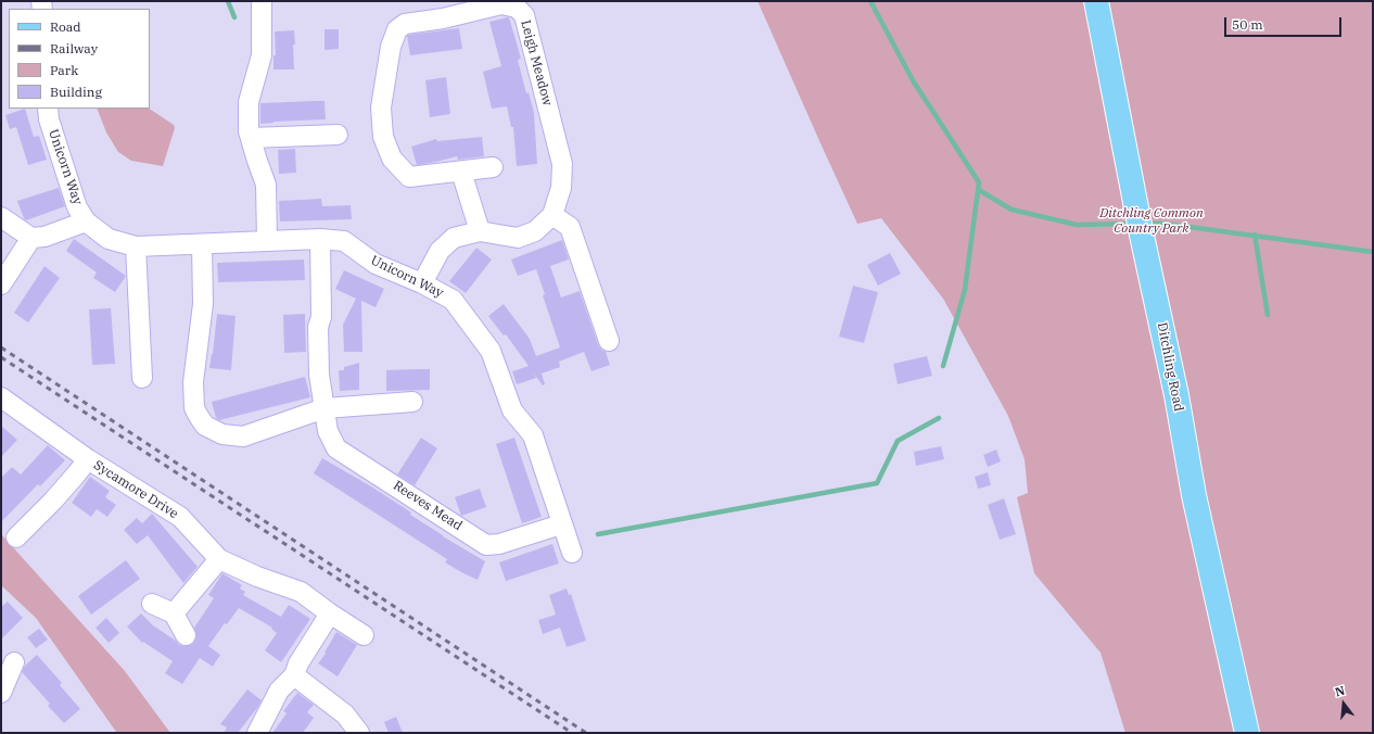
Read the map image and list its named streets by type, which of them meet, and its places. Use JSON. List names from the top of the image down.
{
  "streets": {
    "main road": ["Ditchling Road"],
    "street": [
      "Leigh Meadow",
      "Unicorn Way",
      "Sycamore Drive",
      "Reeves Mead"
    ]
  },
  "crossings": [
    ["Leigh Meadow", "Unicorn Way"],
    ["Unicorn Way", "Reeves Mead"]
  ],
  "parks": ["Ditchling Common Country Park"],
  "legend": [
    "Road",
    "Railway",
    "Park",
    "Building"
  ],
  "scale_bar": "50 m",
  "north": "top"
}
